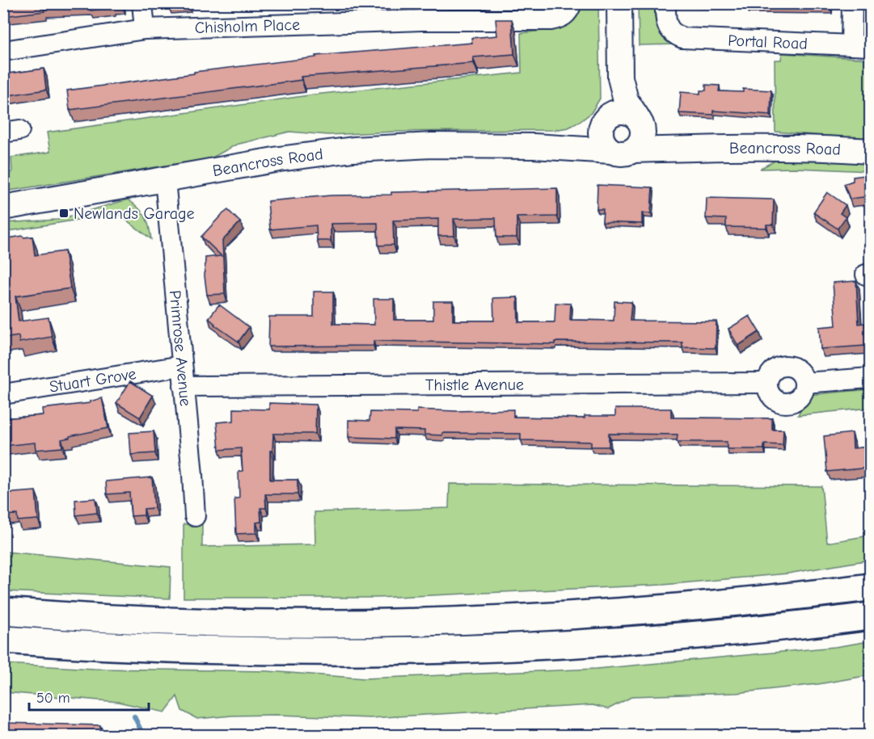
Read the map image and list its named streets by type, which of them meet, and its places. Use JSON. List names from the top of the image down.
{
  "streets": {
    "main road": ["Beancross Road"],
    "street": [
      "Chisholm Place",
      "Portal Road",
      "Primrose Avenue",
      "Stuart Grove",
      "Thistle Avenue"
    ]
  },
  "crossings": [
    ["Beancross Road", "Primrose Avenue"],
    ["Primrose Avenue", "Stuart Grove"],
    ["Primrose Avenue", "Thistle Avenue"]
  ],
  "places": {
    "transit": ["Newlands Garage"]
  },
  "scale_bar": "50 m"
}
